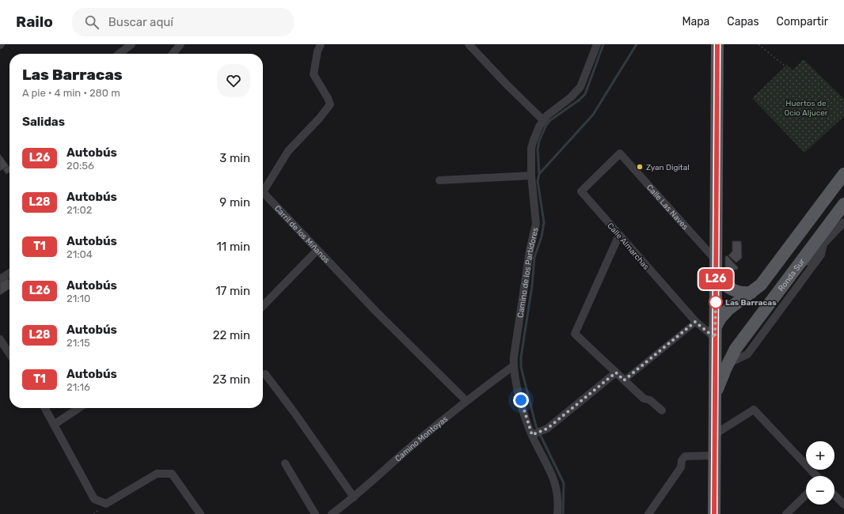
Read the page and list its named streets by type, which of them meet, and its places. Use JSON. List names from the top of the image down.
{
  "streets": {
    "main road": ["Ronda Sur"],
    "street": [
      "Calle Las Naves",
      "Carril de los Miñanos",
      "Calle Almarchas",
      "Camino de los Partidores",
      "Camino Montoyas"
    ]
  },
  "crossings": [
    ["Calle Las Naves", "Calle Almarchas"],
    ["Carril de los Miñanos", "Camino Montoyas"],
    ["Camino de los Partidores", "Camino Montoyas"]
  ],
  "parks": ["Huertos de Ocio Aljucer"],
  "places": ["Zyan Digital", "Las Barracas"],
  "lines": ["bus line L26"],
  "page": {
    "header": "Railo",
    "search": "Buscar aquí",
    "nav": ["Mapa", "Capas", "Compartir"],
    "on_map": "L26",
    "heading": [
      ["Las Barracas", "A pie · 4 min · 280 m"],
      "Salidas"
    ],
    "list": [
      {
        "mark": "L26",
        "name": "Autobús",
        "note": "20:56",
        "value": "3 min"
      },
      {
        "mark": "L28",
        "name": "Autobús",
        "note": "21:02",
        "value": "9 min"
      },
      {
        "mark": "T1",
        "name": "Autobús",
        "note": "21:04",
        "value": "11 min"
      },
      {
        "mark": "L26",
        "name": "Autobús",
        "note": "21:10",
        "value": "17 min"
      },
      {
        "mark": "L28",
        "name": "Autobús",
        "note": "21:15",
        "value": "22 min"
      },
      {
        "mark": "T1",
        "name": "Autobús",
        "note": "21:16",
        "value": "23 min"
      }
    ],
    "map_buttons": ["+", "−"]
  }
}
